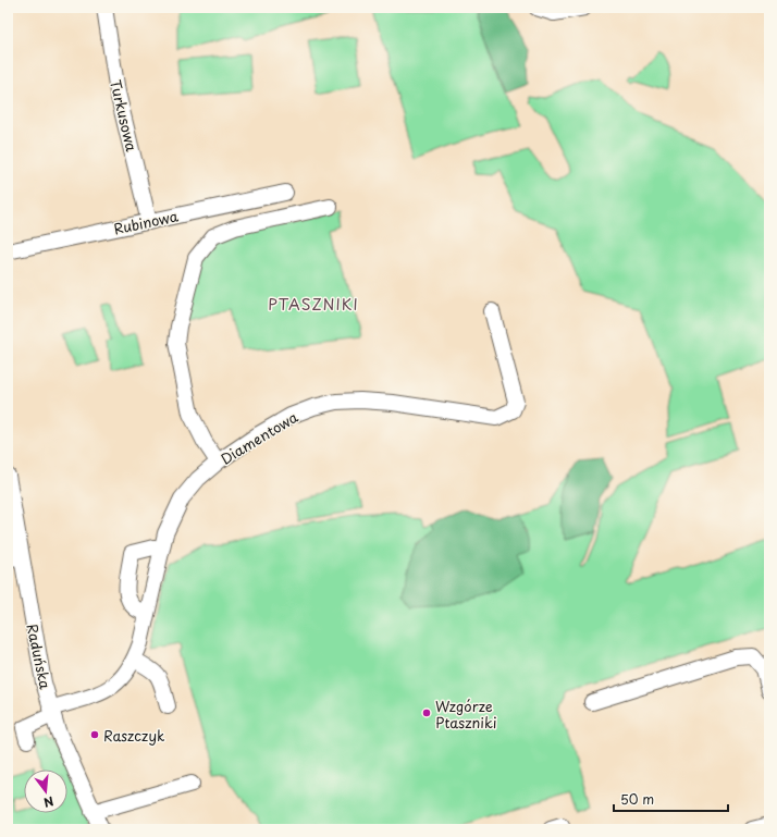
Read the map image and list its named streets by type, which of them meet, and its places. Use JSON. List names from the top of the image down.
{
  "streets": {
    "street": [
      "Turkusowa",
      "Rubinowa",
      "Diamentowa",
      "Raduńska"
    ]
  },
  "crossings": [
    ["Turkusowa", "Rubinowa"],
    ["Diamentowa", "Raduńska"]
  ],
  "districts": ["PTASZNIKI"],
  "places": ["Wzgórze Ptaszniki", "Raszczyk"],
  "scale_bar": "50 m",
  "north": "bottom"
}
